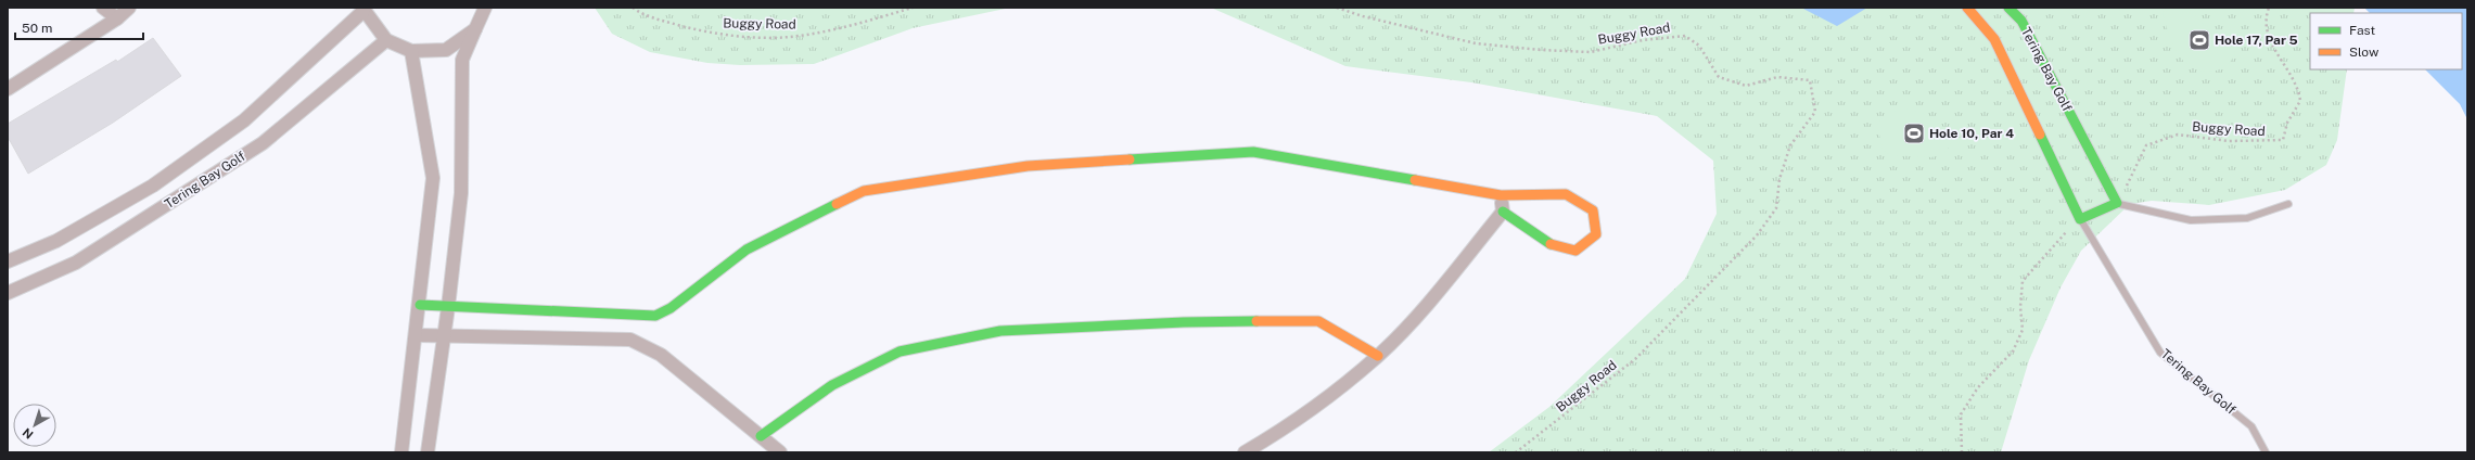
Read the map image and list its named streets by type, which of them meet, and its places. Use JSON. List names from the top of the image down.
{
  "streets": {
    "street": ["Tering Bay Golf"],
    "path": ["Buggy Road"]
  },
  "crossings": [
    ["Buggy Road", "Tering Bay Golf"]
  ],
  "places": {
    "sports": ["Hole 17, Par 5", "Hole 10, Par 4"]
  },
  "legend": ["Fast", "Slow"],
  "scale_bar": "50 m",
  "north": "bottom left"
}
